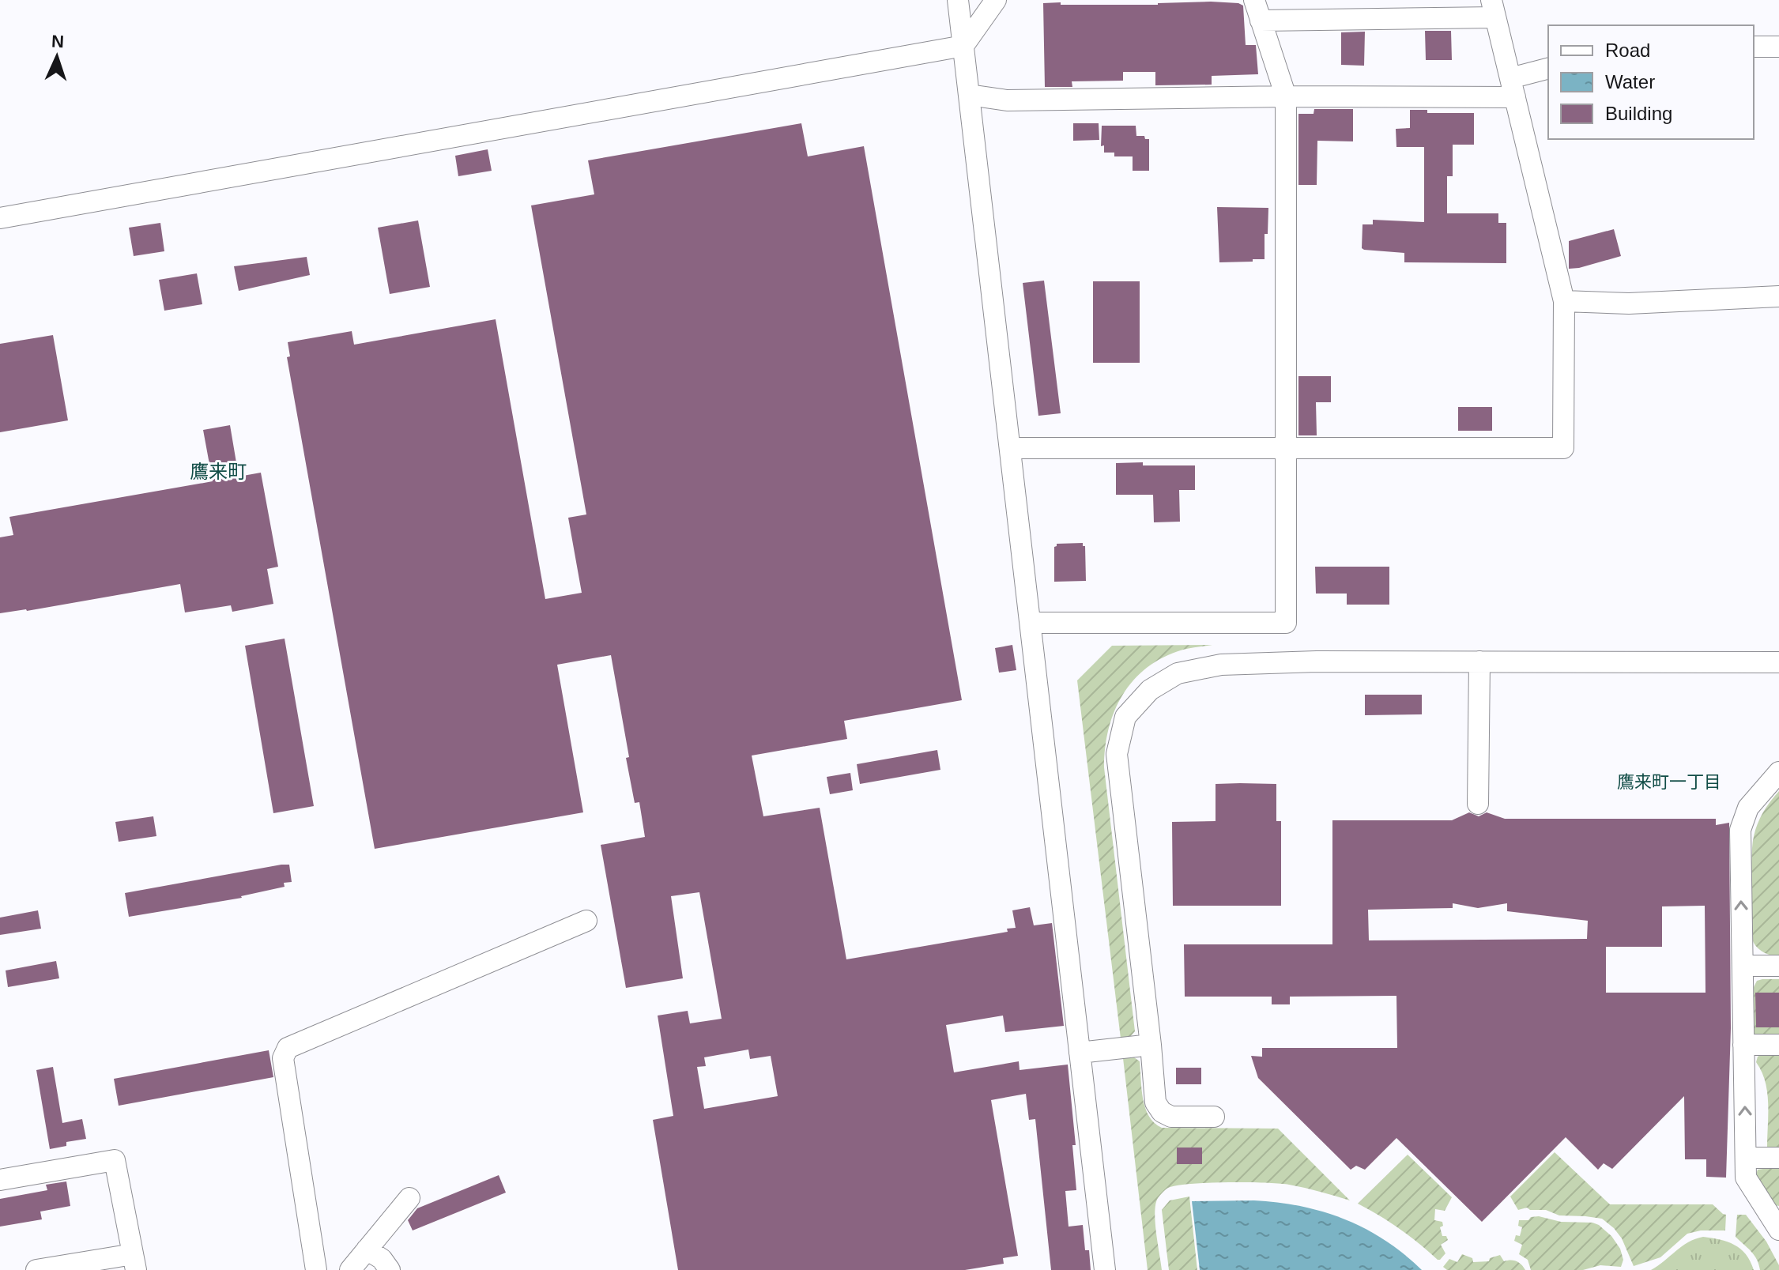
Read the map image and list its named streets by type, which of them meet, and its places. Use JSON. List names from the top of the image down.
{
  "districts": ["鷹来町", "鷹来町一丁目"],
  "legend": ["Road", "Water", "Building"],
  "north": "top"
}
